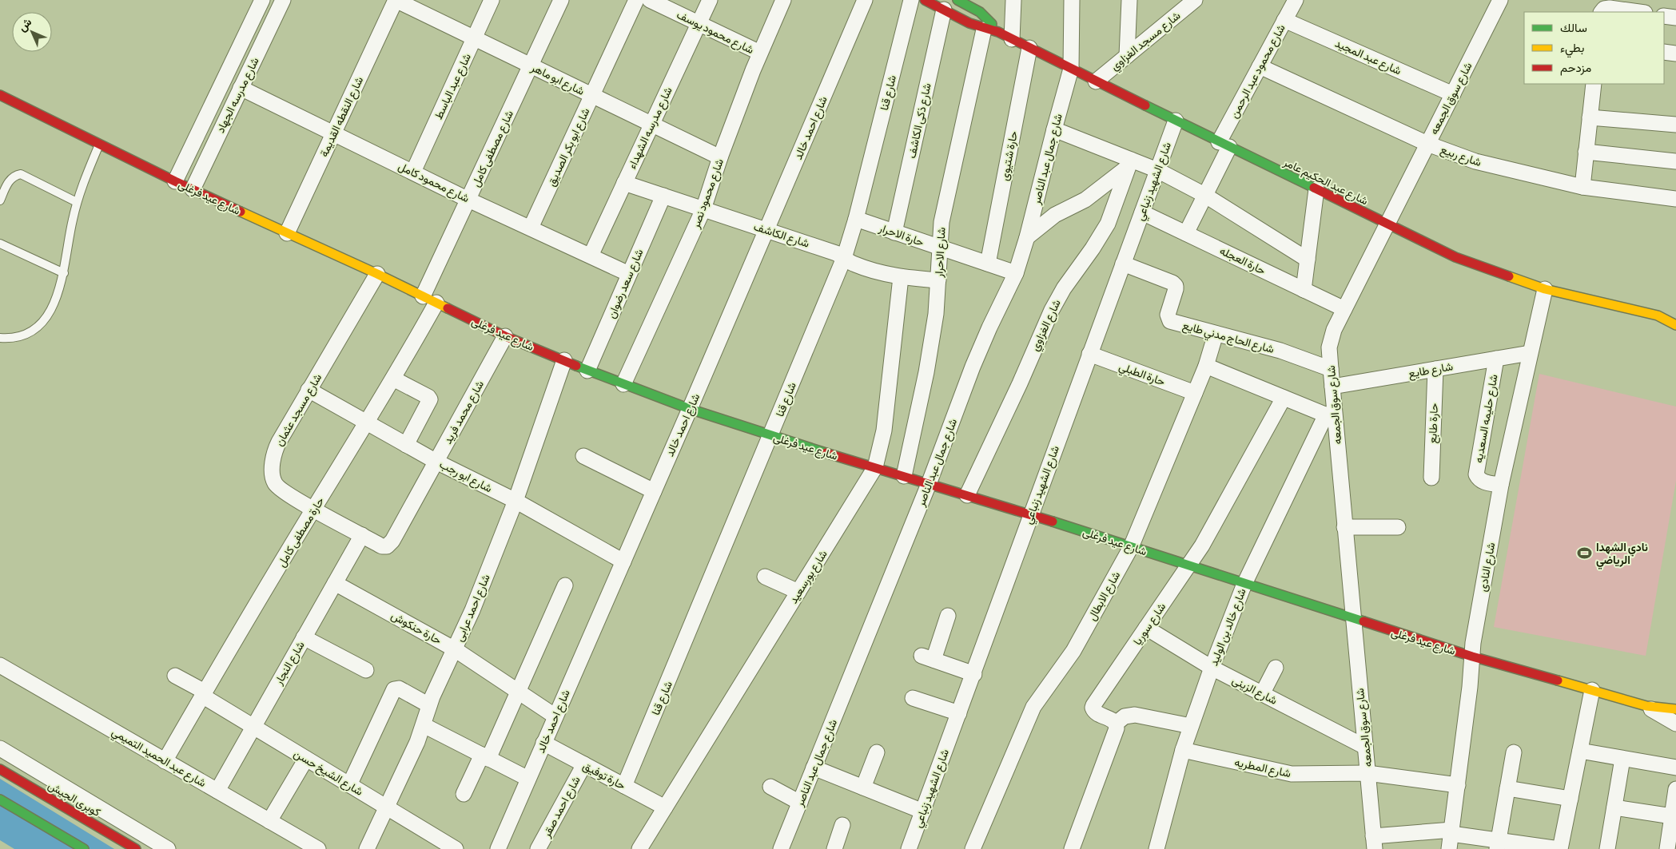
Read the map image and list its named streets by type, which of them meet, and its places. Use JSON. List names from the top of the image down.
{
  "streets": {
    "street": [
      "شارع محمود يوسف",
      "شارع مسجد الغزاوي",
      "شارع عبد المجيد",
      "شارع محمود عبد الرحمن",
      "شارع ابو ماهر",
      "شارع عبد الباسط",
      "شارع قنا",
      "شارع مدرسه الجهاد",
      "شارع سوق الجمعه",
      "شارع النقطه القديمة",
      "شارع ذكى الكاشف",
      "شارع مدرسه الشهداء",
      "شارع احمد خالد",
      "شارع ابو بكر الصديق",
      "شارع مصطفى كامل",
      "حارة شتيوى",
      "شارع ربيع",
      "شارع جمال عبد الناصر",
      "شارع الشهيد زنباعي",
      "شارع عبد الحكيم عامر",
      "شارع محمود كامل",
      "شارع محمود نصر",
      "شارع عيد فرغلى",
      "شارع الكاشف",
      "حارة الاحرار",
      "شارع الاحرار",
      "حارة العجله",
      "شارع سعد رضوان",
      "شارع الغزاوي",
      "شارع الحاج مدني طايع",
      "شارع طايع",
      "حارة الطبلي",
      "شارع مسجد عثمان",
      "شارع محمد فريد",
      "شارع حليمه السعديه",
      "حارة طابع",
      "شارع ابو رجب",
      "حارة مصطفى كامل",
      "شارع النادى",
      "شارع بورسعيد",
      "شارع الابطال",
      "شارع احمد عرابى",
      "شارع سوريا",
      "شارع خالد بن الوليد",
      "حارة حنكوش",
      "شارع النجار",
      "شارع الزينى",
      "شارع عبد الحميد التميمي",
      "شارع المطريه",
      "شارع الشيخ حسن",
      "حارة توفيق",
      "كوبرى الجيش",
      "شارع احمد صقر"
    ]
  },
  "crossings": [
    ["شارع محمود يوسف", "شارع مدرسه الشهداء"],
    ["شارع محمود يوسف", "شارع محمود نصر"],
    ["شارع مسجد الغزاوي", "شارع عبد الحكيم عامر"],
    ["شارع عبد المجيد", "شارع محمود عبد الرحمن"],
    ["شارع عبد المجيد", "شارع سوق الجمعه"],
    ["شارع محمود عبد الرحمن", "شارع ربيع"],
    ["شارع محمود عبد الرحمن", "شارع عبد الحكيم عامر"],
    ["شارع محمود عبد الرحمن", "حارة العجله"],
    ["شارع ابو ماهر", "شارع عبد الباسط"],
    ["شارع ابو ماهر", "شارع النقطه القديمة"],
    ["شارع ابو ماهر", "شارع مدرسه الشهداء"],
    ["شارع ابو ماهر", "شارع ابو بكر الصديق"],
    ["شارع ابو ماهر", "شارع مصطفى كامل"],
    ["شارع ابو ماهر", "شارع محمود نصر"],
    ["شارع عبد الباسط", "شارع محمود كامل"],
    ["شارع قنا", "شارع عيد فرغلى"],
    ["شارع قنا", "شارع الكاشف"],
    ["شارع قنا", "حارة الاحرار"],
    ["شارع قنا", "حارة توفيق"],
    ["شارع مدرسه الجهاد", "شارع محمود كامل"],
    ["شارع مدرسه الجهاد", "شارع عيد فرغلى"],
    ["شارع سوق الجمعه", "شارع ربيع"],
    ["شارع سوق الجمعه", "شارع عبد الحكيم عامر"],
    ["شارع سوق الجمعه", "شارع عيد فرغلى"],
    ["شارع سوق الجمعه", "حارة العجله"],
    ["شارع سوق الجمعه", "شارع الحاج مدني طايع"],
    ["شارع سوق الجمعه", "شارع طايع"],
    ["شارع سوق الجمعه", "شارع خالد بن الوليد"],
    ["شارع سوق الجمعه", "شارع الزينى"],
    ["شارع سوق الجمعه", "شارع المطريه"],
    ["شارع النقطه القديمة", "شارع محمود كامل"],
    ["شارع النقطه القديمة", "شارع عيد فرغلى"],
    ["شارع ذكى الكاشف", "شارع عبد الحكيم عامر"],
    ["شارع ذكى الكاشف", "حارة الاحرار"],
    ["شارع مدرسه الشهداء", "شارع محمود كامل"],
    ["شارع مدرسه الشهداء", "شارع الكاشف"],
    ["شارع احمد خالد", "شارع عيد فرغلى"],
    ["شارع احمد خالد", "شارع الكاشف"],
    ["شارع احمد خالد", "شارع ابو رجب"],
    ["شارع احمد خالد", "حارة حنكوش"],
    ["شارع احمد خالد", "حارة توفيق"],
    ["شارع ابو بكر الصديق", "شارع محمود كامل"],
    ["شارع مصطفى كامل", "شارع محمود كامل"],
    ["شارع مصطفى كامل", "شارع عيد فرغلى"],
    ["شارع مصطفى كامل", "حارة مصطفى كامل"],
    ["حارة شتيوى", "شارع عبد الحكيم عامر"],
    ["حارة شتيوى", "حارة الاحرار"],
    ["شارع جمال عبد الناصر", "شارع عبد الحكيم عامر"],
    ["شارع جمال عبد الناصر", "شارع عيد فرغلى"],
    ["شارع جمال عبد الناصر", "حارة الاحرار"],
    ["شارع الشهيد زنباعي", "شارع عبد الحكيم عامر"],
    ["شارع الشهيد زنباعي", "شارع عيد فرغلى"],
    ["شارع الشهيد زنباعي", "حارة العجله"],
    ["شارع الشهيد زنباعي", "شارع الحاج مدني طايع"],
    ["شارع الشهيد زنباعي", "حارة الطبلي"],
    ["شارع عبد الحكيم عامر", "شارع الاحرار"],
    ["شارع عبد الحكيم عامر", "شارع النادى"],
    ["شارع محمود كامل", "شارع سعد رضوان"],
    ["شارع محمود نصر", "شارع عيد فرغلى"],
    ["شارع محمود نصر", "شارع الكاشف"],
    ["شارع عيد فرغلى", "شارع الاحرار"],
    ["شارع عيد فرغلى", "شارع سعد رضوان"],
    ["شارع عيد فرغلى", "شارع الغزاوي"],
    ["شارع عيد فرغلى", "شارع مسجد عثمان"],
    ["شارع عيد فرغلى", "شارع محمد فريد"],
    ["شارع عيد فرغلى", "حارة مصطفى كامل"],
    ["شارع عيد فرغلى", "شارع النادى"],
    ["شارع عيد فرغلى", "شارع بورسعيد"],
    ["شارع عيد فرغلى", "شارع الابطال"],
    ["شارع عيد فرغلى", "شارع احمد عرابى"],
    ["شارع عيد فرغلى", "شارع سوريا"],
    ["شارع عيد فرغلى", "شارع خالد بن الوليد"],
    ["شارع الكاشف", "شارع الاحرار"],
    ["شارع الكاشف", "شارع سعد رضوان"],
    ["شارع الكاشف", "شارع بورسعيد"],
    ["حارة الاحرار", "شارع الاحرار"],
    ["شارع الحاج مدني طايع", "شارع الابطال"],
    ["شارع طايع", "شارع حليمه السعديه"],
    ["شارع طايع", "حارة طابع"],
    ["شارع طايع", "شارع النادى"],
    ["حارة الطبلي", "شارع الابطال"],
    ["شارع مسجد عثمان", "شارع محمد فريد"],
    ["شارع مسجد عثمان", "شارع ابو رجب"],
    ["شارع مسجد عثمان", "حارة مصطفى كامل"],
    ["شارع مسجد عثمان", "شارع النجار"],
    ["شارع محمد فريد", "شارع ابو رجب"],
    ["شارع محمد فريد", "شارع النجار"],
    ["شارع حليمه السعديه", "شارع النادى"],
    ["شارع ابو رجب", "حارة مصطفى كامل"],
    ["شارع ابو رجب", "شارع احمد عرابى"],
    ["حارة مصطفى كامل", "شارع عبد الحميد التميمي"],
    ["حارة مصطفى كامل", "شارع الشيخ حسن"],
    ["شارع النادى", "شارع المطريه"],
    ["شارع بورسعيد", "حارة توفيق"],
    ["شارع احمد عرابى", "حارة حنكوش"],
    ["شارع احمد عرابى", "شارع الشيخ حسن"],
    ["شارع سوريا", "شارع الزينى"],
    ["شارع خالد بن الوليد", "شارع الزينى"],
    ["شارع خالد بن الوليد", "شارع المطريه"],
    ["حارة حنكوش", "شارع النجار"],
    ["شارع النجار", "شارع عبد الحميد التميمي"],
    ["شارع النجار", "شارع الشيخ حسن"],
    ["حارة توفيق", "شارع احمد صقر"]
  ],
  "places": {
    "sports": ["نادي الشهدا الرياضي"]
  },
  "legend": ["سالك", "بطيء", "مزدحم"],
  "north": "top left"
}
